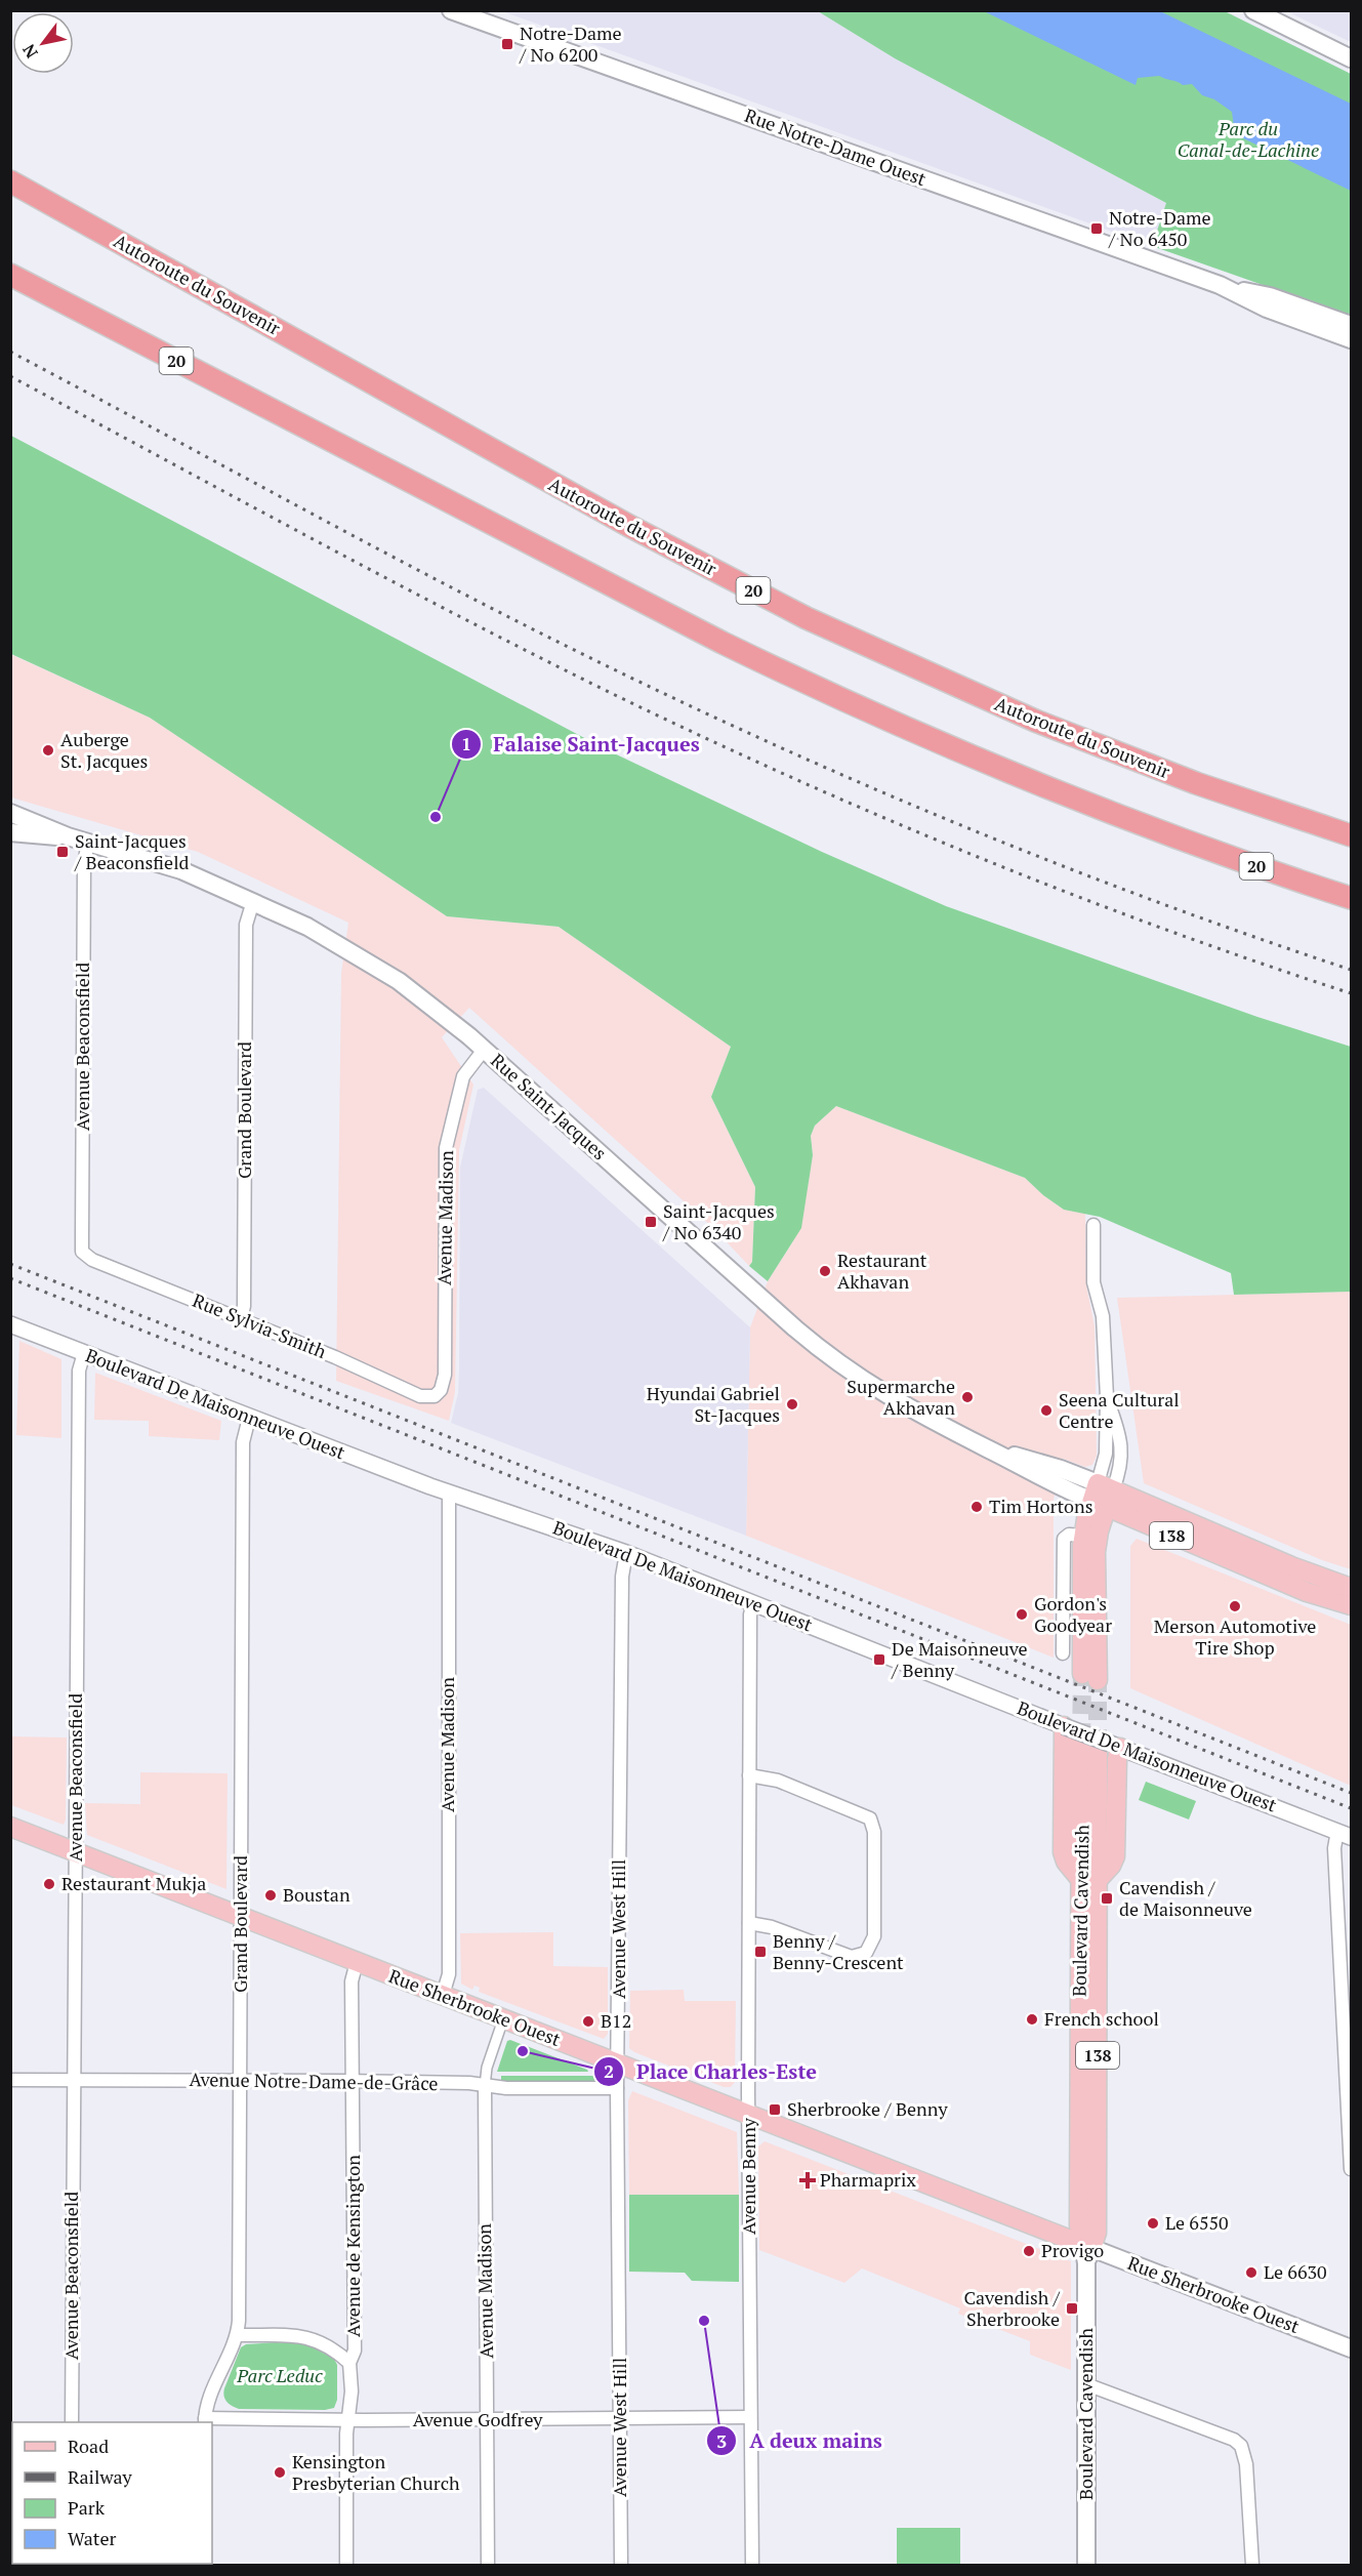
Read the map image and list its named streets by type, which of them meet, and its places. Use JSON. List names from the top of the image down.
{
  "streets": {
    "highway": ["Autoroute du Souvenir", "20"],
    "main road": [
      "Rue Notre-Dame Ouest",
      "Rue Saint-Jacques",
      "138",
      "Boulevard Cavendish",
      "Rue Sherbrooke Ouest"
    ],
    "street": [
      "Avenue Beaconsfield",
      "Grand Boulevard",
      "Avenue Madison",
      "Rue Sylvia-Smith",
      "Boulevard De Maisonneuve Ouest",
      "Avenue West Hill",
      "Avenue Notre-Dame-de-Grâce",
      "Avenue Benny",
      "Avenue de Kensington",
      "Avenue Godfrey"
    ]
  },
  "crossings": [
    ["Avenue Beaconsfield", "Rue Saint-Jacques"],
    ["Avenue Beaconsfield", "Rue Sylvia-Smith"],
    ["Avenue Beaconsfield", "Boulevard De Maisonneuve Ouest"],
    ["Avenue Beaconsfield", "Rue Sherbrooke Ouest"],
    ["Avenue Beaconsfield", "Avenue Notre-Dame-de-Grâce"],
    ["Rue Saint-Jacques", "Grand Boulevard"],
    ["Rue Saint-Jacques", "Avenue Madison"],
    ["Grand Boulevard", "Rue Sylvia-Smith"],
    ["Grand Boulevard", "Boulevard De Maisonneuve Ouest"],
    ["Grand Boulevard", "Rue Sherbrooke Ouest"],
    ["Grand Boulevard", "Avenue Notre-Dame-de-Grâce"],
    ["Grand Boulevard", "Avenue Godfrey"],
    ["Avenue Madison", "Rue Sylvia-Smith"],
    ["Avenue Madison", "Boulevard De Maisonneuve Ouest"],
    ["Avenue Madison", "Rue Sherbrooke Ouest"],
    ["Avenue Madison", "Avenue Notre-Dame-de-Grâce"],
    ["Avenue Madison", "Avenue Godfrey"],
    ["Boulevard De Maisonneuve Ouest", "Boulevard Cavendish"],
    ["Boulevard De Maisonneuve Ouest", "Avenue West Hill"],
    ["Boulevard De Maisonneuve Ouest", "Avenue Benny"],
    ["Boulevard Cavendish", "Rue Sherbrooke Ouest"],
    ["Avenue West Hill", "Rue Sherbrooke Ouest"],
    ["Avenue West Hill", "Avenue Notre-Dame-de-Grâce"],
    ["Avenue West Hill", "Avenue Godfrey"],
    ["Rue Sherbrooke Ouest", "Avenue Benny"],
    ["Rue Sherbrooke Ouest", "Avenue de Kensington"],
    ["Avenue Notre-Dame-de-Grâce", "Avenue de Kensington"],
    ["Avenue Benny", "Avenue Godfrey"],
    ["Avenue de Kensington", "Avenue Godfrey"]
  ],
  "parks": ["Parc du Canal-de-Lachine", "Parc Leduc"],
  "places": {
    "transit": [
      "Notre-Dame / No 6200",
      "Notre-Dame / No 6450",
      "Saint-Jacques / Beaconsfield",
      "Saint-Jacques / No 6340",
      "De Maisonneuve / Benny",
      "Cavendish / de Maisonneuve",
      "Benny / Benny-Crescent",
      "Sherbrooke / Benny",
      "Cavendish / Sherbrooke"
    ],
    "other": [
      "Auberge St. Jacques",
      "Falaise Saint-Jacques",
      "Restaurant Akhavan",
      "Supermarche Akhavan",
      "Hyundai Gabriel St-Jacques",
      "Seena Cultural Centre",
      "Tim Hortons",
      "Merson Automotive Tire Shop",
      "Gordon's Goodyear",
      "Restaurant Mukja",
      "Boustan",
      "French school",
      "B12",
      "Place Charles-Este",
      "Le 6550",
      "Provigo",
      "Le 6630",
      "A deux mains",
      "Kensington Presbyterian Church"
    ],
    "health": ["Pharmaprix"]
  },
  "legend": [
    "Road",
    "Railway",
    "Park",
    "Water"
  ],
  "north": "bottom left"
}
